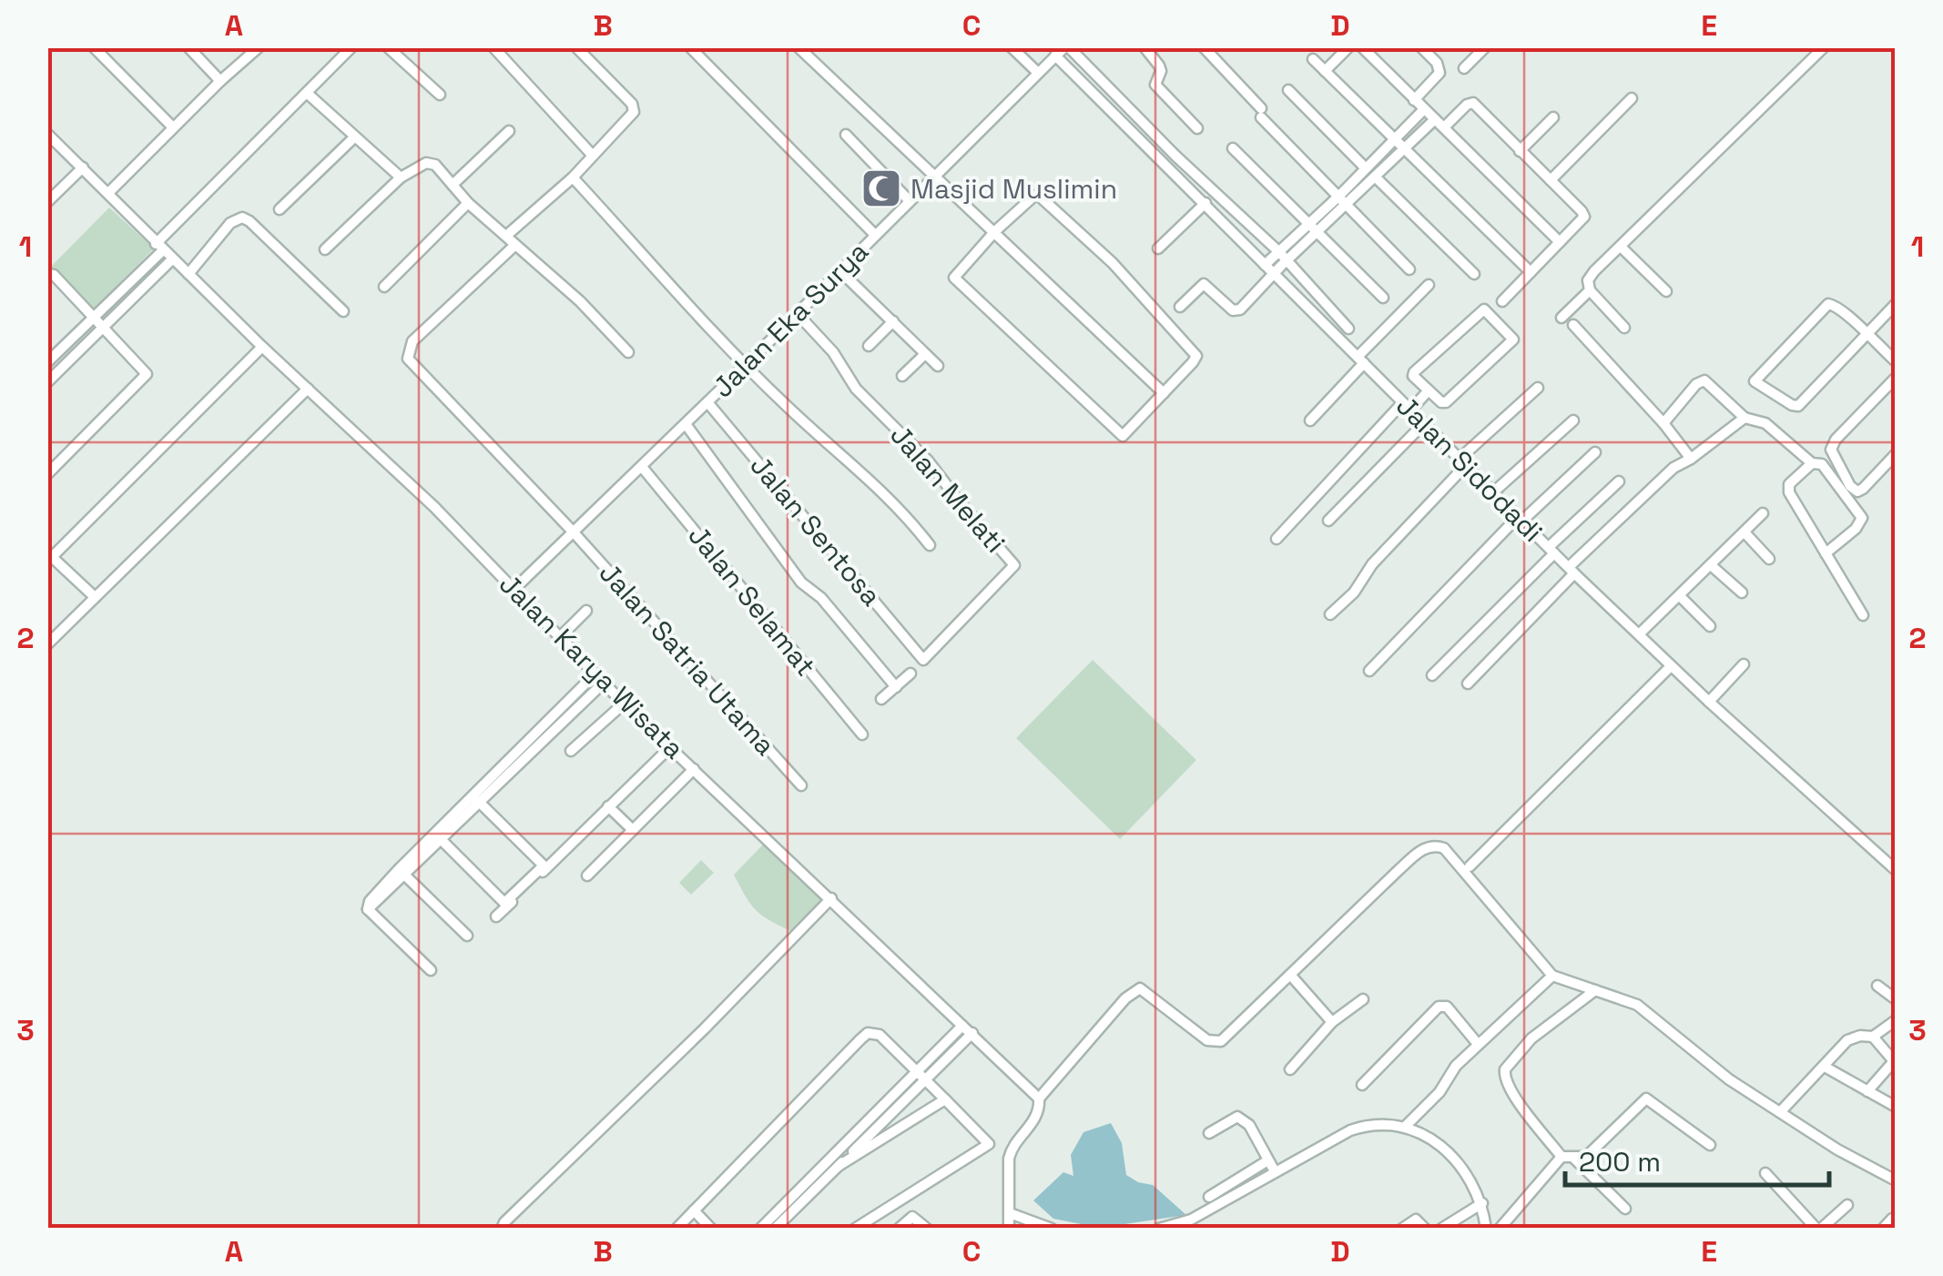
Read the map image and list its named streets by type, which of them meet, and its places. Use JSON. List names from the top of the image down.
{
  "streets": {
    "street": [
      "Jalan Eka Surya",
      "Jalan Sidodadi",
      "Jalan Melati",
      "Jalan Sentosa",
      "Jalan Selamat",
      "Jalan Satria Utama",
      "Jalan Karya Wisata"
    ]
  },
  "crossings": [
    ["Jalan Eka Surya", "Jalan Sidodadi"],
    ["Jalan Eka Surya", "Jalan Melati"],
    ["Jalan Eka Surya", "Jalan Sentosa"],
    ["Jalan Eka Surya", "Jalan Selamat"],
    ["Jalan Eka Surya", "Jalan Satria Utama"],
    ["Jalan Eka Surya", "Jalan Karya Wisata"],
    ["Jalan Melati", "Jalan Sentosa"]
  ],
  "places": {
    "mosque": ["Masjid Muslimin"]
  },
  "scale_bar": "200 m",
  "grid": {
    "columns": [
      "A",
      "B",
      "C",
      "D",
      "E"
    ],
    "rows": ["1", "2", "3"]
  }
}
